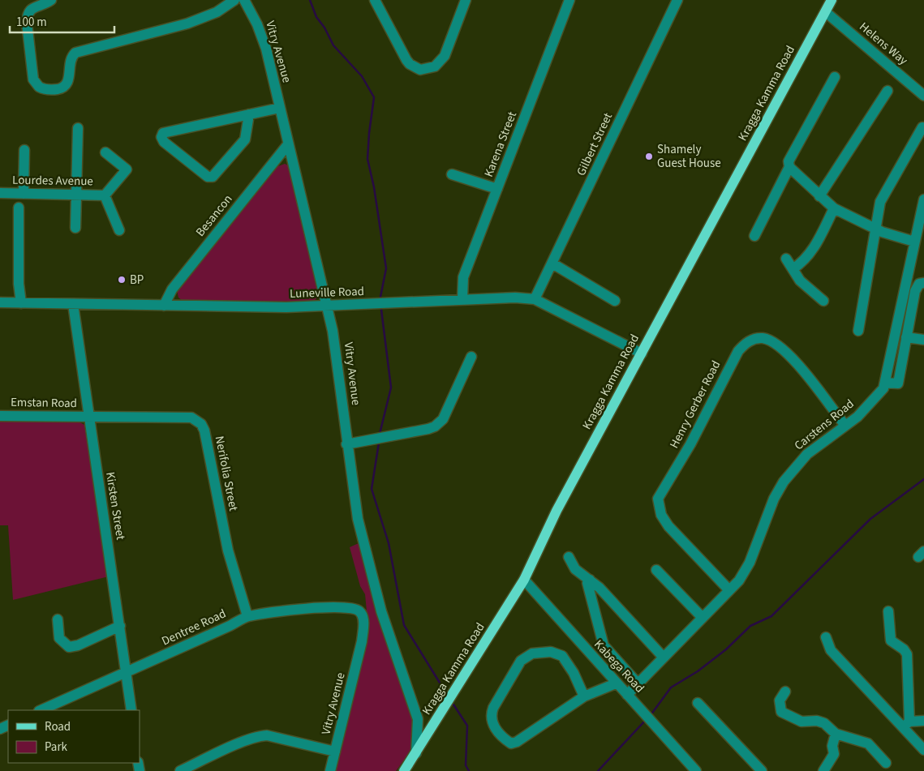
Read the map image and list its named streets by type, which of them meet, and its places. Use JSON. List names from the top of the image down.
{
  "streets": {
    "main road": ["Kragga Kamma Road"],
    "street": [
      "Helens Way",
      "Vitry Avenue",
      "Karena Street",
      "Gilbert Street",
      "Lourdes Avenue",
      "Besancon",
      "Luneville Road",
      "Emstan Road",
      "Henry Gerber Road",
      "Carstens Road",
      "Nerifolia Street",
      "Kirsten Street",
      "Dentree Road",
      "Kabega Road"
    ]
  },
  "crossings": [
    ["Helens Way", "Kragga Kamma Road"],
    ["Vitry Avenue", "Kragga Kamma Road"],
    ["Vitry Avenue", "Besancon"],
    ["Vitry Avenue", "Luneville Road"],
    ["Vitry Avenue", "Dentree Road"],
    ["Kragga Kamma Road", "Luneville Road"],
    ["Kragga Kamma Road", "Kabega Road"],
    ["Karena Street", "Luneville Road"],
    ["Gilbert Street", "Luneville Road"],
    ["Besancon", "Luneville Road"],
    ["Luneville Road", "Kirsten Street"],
    ["Emstan Road", "Nerifolia Street"],
    ["Emstan Road", "Kirsten Street"],
    ["Henry Gerber Road", "Carstens Road"],
    ["Carstens Road", "Kabega Road"],
    ["Nerifolia Street", "Kirsten Street"],
    ["Nerifolia Street", "Dentree Road"],
    ["Kirsten Street", "Dentree Road"]
  ],
  "places": ["Shamely Guest House", "BP"],
  "legend": ["Road", "Park"],
  "scale_bar": "100 m"
}
